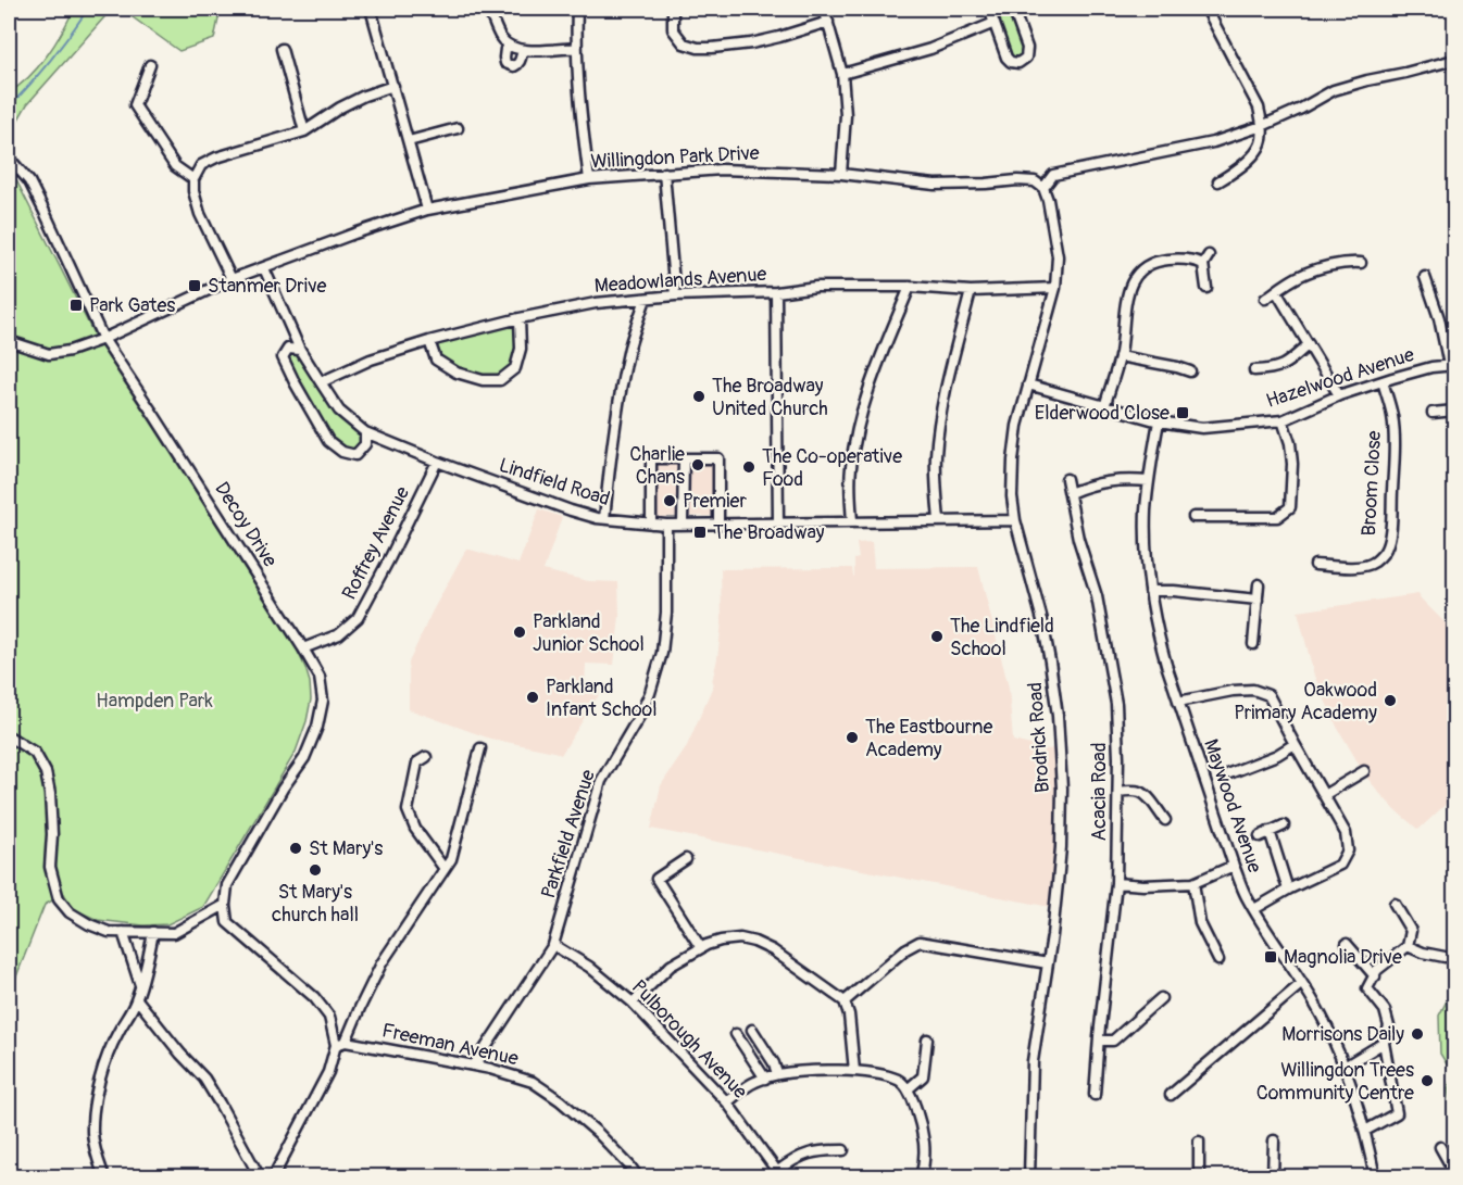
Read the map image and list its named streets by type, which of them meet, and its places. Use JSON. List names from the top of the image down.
{
  "streets": {
    "street": [
      "Willingdon Park Drive",
      "Meadowlands Avenue",
      "Hazelwood Avenue",
      "Lindfield Road",
      "Broom Close",
      "Decoy Drive",
      "Roffrey Avenue",
      "Brodrick Road",
      "Acacia Road",
      "Maywood Avenue",
      "Parkfield Avenue",
      "Pulborough Avenue",
      "Freeman Avenue"
    ]
  },
  "crossings": [
    ["Willingdon Park Drive", "Lindfield Road"],
    ["Willingdon Park Drive", "Decoy Drive"],
    ["Willingdon Park Drive", "Brodrick Road"],
    ["Meadowlands Avenue", "Lindfield Road"],
    ["Meadowlands Avenue", "Brodrick Road"],
    ["Hazelwood Avenue", "Broom Close"],
    ["Hazelwood Avenue", "Brodrick Road"],
    ["Hazelwood Avenue", "Maywood Avenue"],
    ["Lindfield Road", "Roffrey Avenue"],
    ["Lindfield Road", "Brodrick Road"],
    ["Lindfield Road", "Parkfield Avenue"],
    ["Decoy Drive", "Roffrey Avenue"],
    ["Decoy Drive", "Freeman Avenue"],
    ["Parkfield Avenue", "Pulborough Avenue"],
    ["Parkfield Avenue", "Freeman Avenue"]
  ],
  "parks": ["Hampden Park"],
  "places": {
    "transit": [
      "Stanmer Drive",
      "Park Gates",
      "Elderwood Close",
      "The Broadway",
      "Magnolia Drive"
    ],
    "other": [
      "The Broadway United Church",
      "Charlie Chans",
      "The Co-operative Food",
      "Premier",
      "Parkland Junior School",
      "The Lindfield School",
      "Parkland Infant School",
      "Oakwood Primary Academy",
      "The Eastbourne Academy",
      "St Mary's",
      "St Mary's church hall",
      "Morrisons Daily",
      "Willingdon Trees Community Centre"
    ]
  }
}
